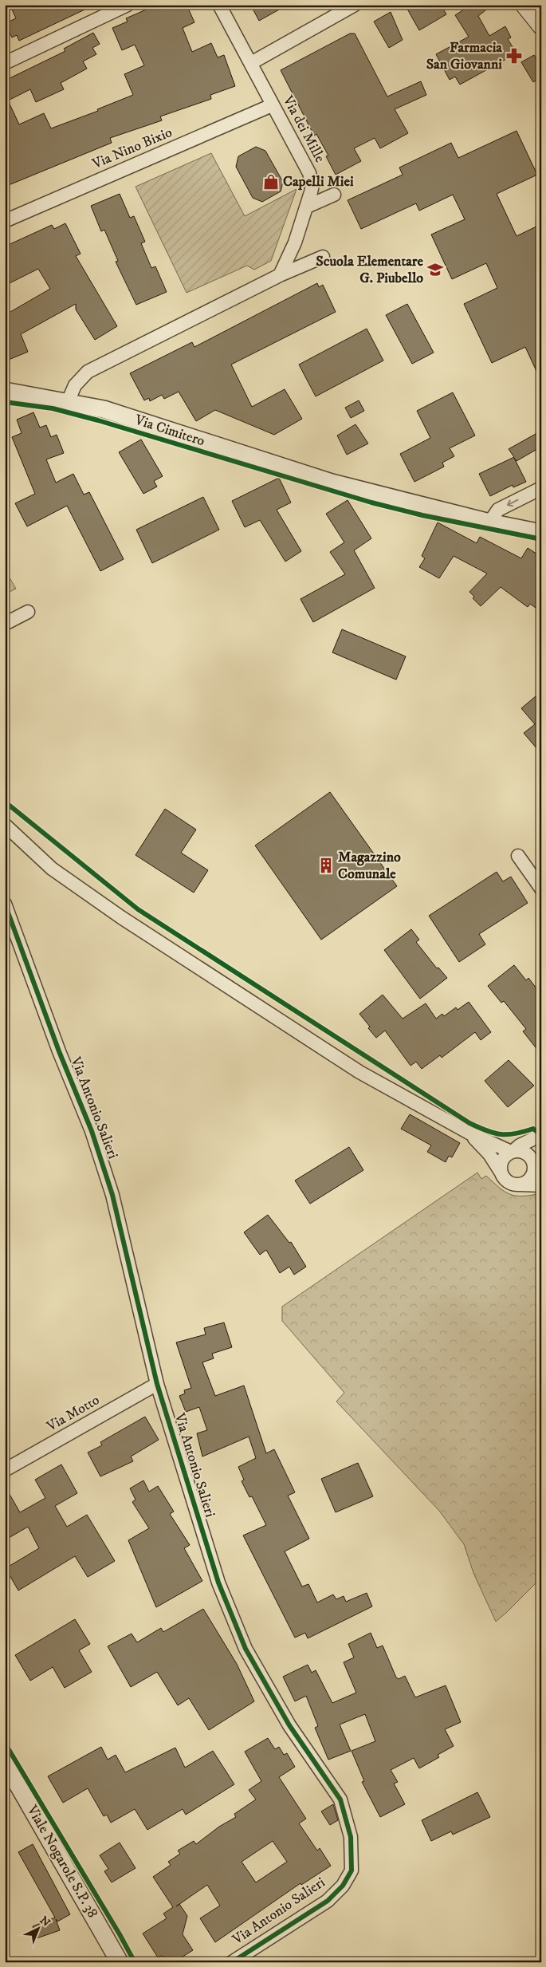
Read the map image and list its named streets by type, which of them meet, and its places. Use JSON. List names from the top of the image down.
{
  "streets": {
    "street": [
      "Via dei Mille",
      "Via Nino Bixio",
      "Via Cimitero",
      "Via Antonio Salieri",
      "Via Motto",
      "Viale Nogarole S.P. 38"
    ]
  },
  "crossings": [
    ["Via dei Mille", "Via Nino Bixio"],
    ["Via Antonio Salieri", "Via Motto"]
  ],
  "places": {
    "pharmacy": ["Farmacia San Giovanni"],
    "shop": ["Capelli Miei"],
    "school or university": ["Scuola Elementare G. Piubello"],
    "building": ["Magazzino Comunale"]
  },
  "north": "top right"
}
